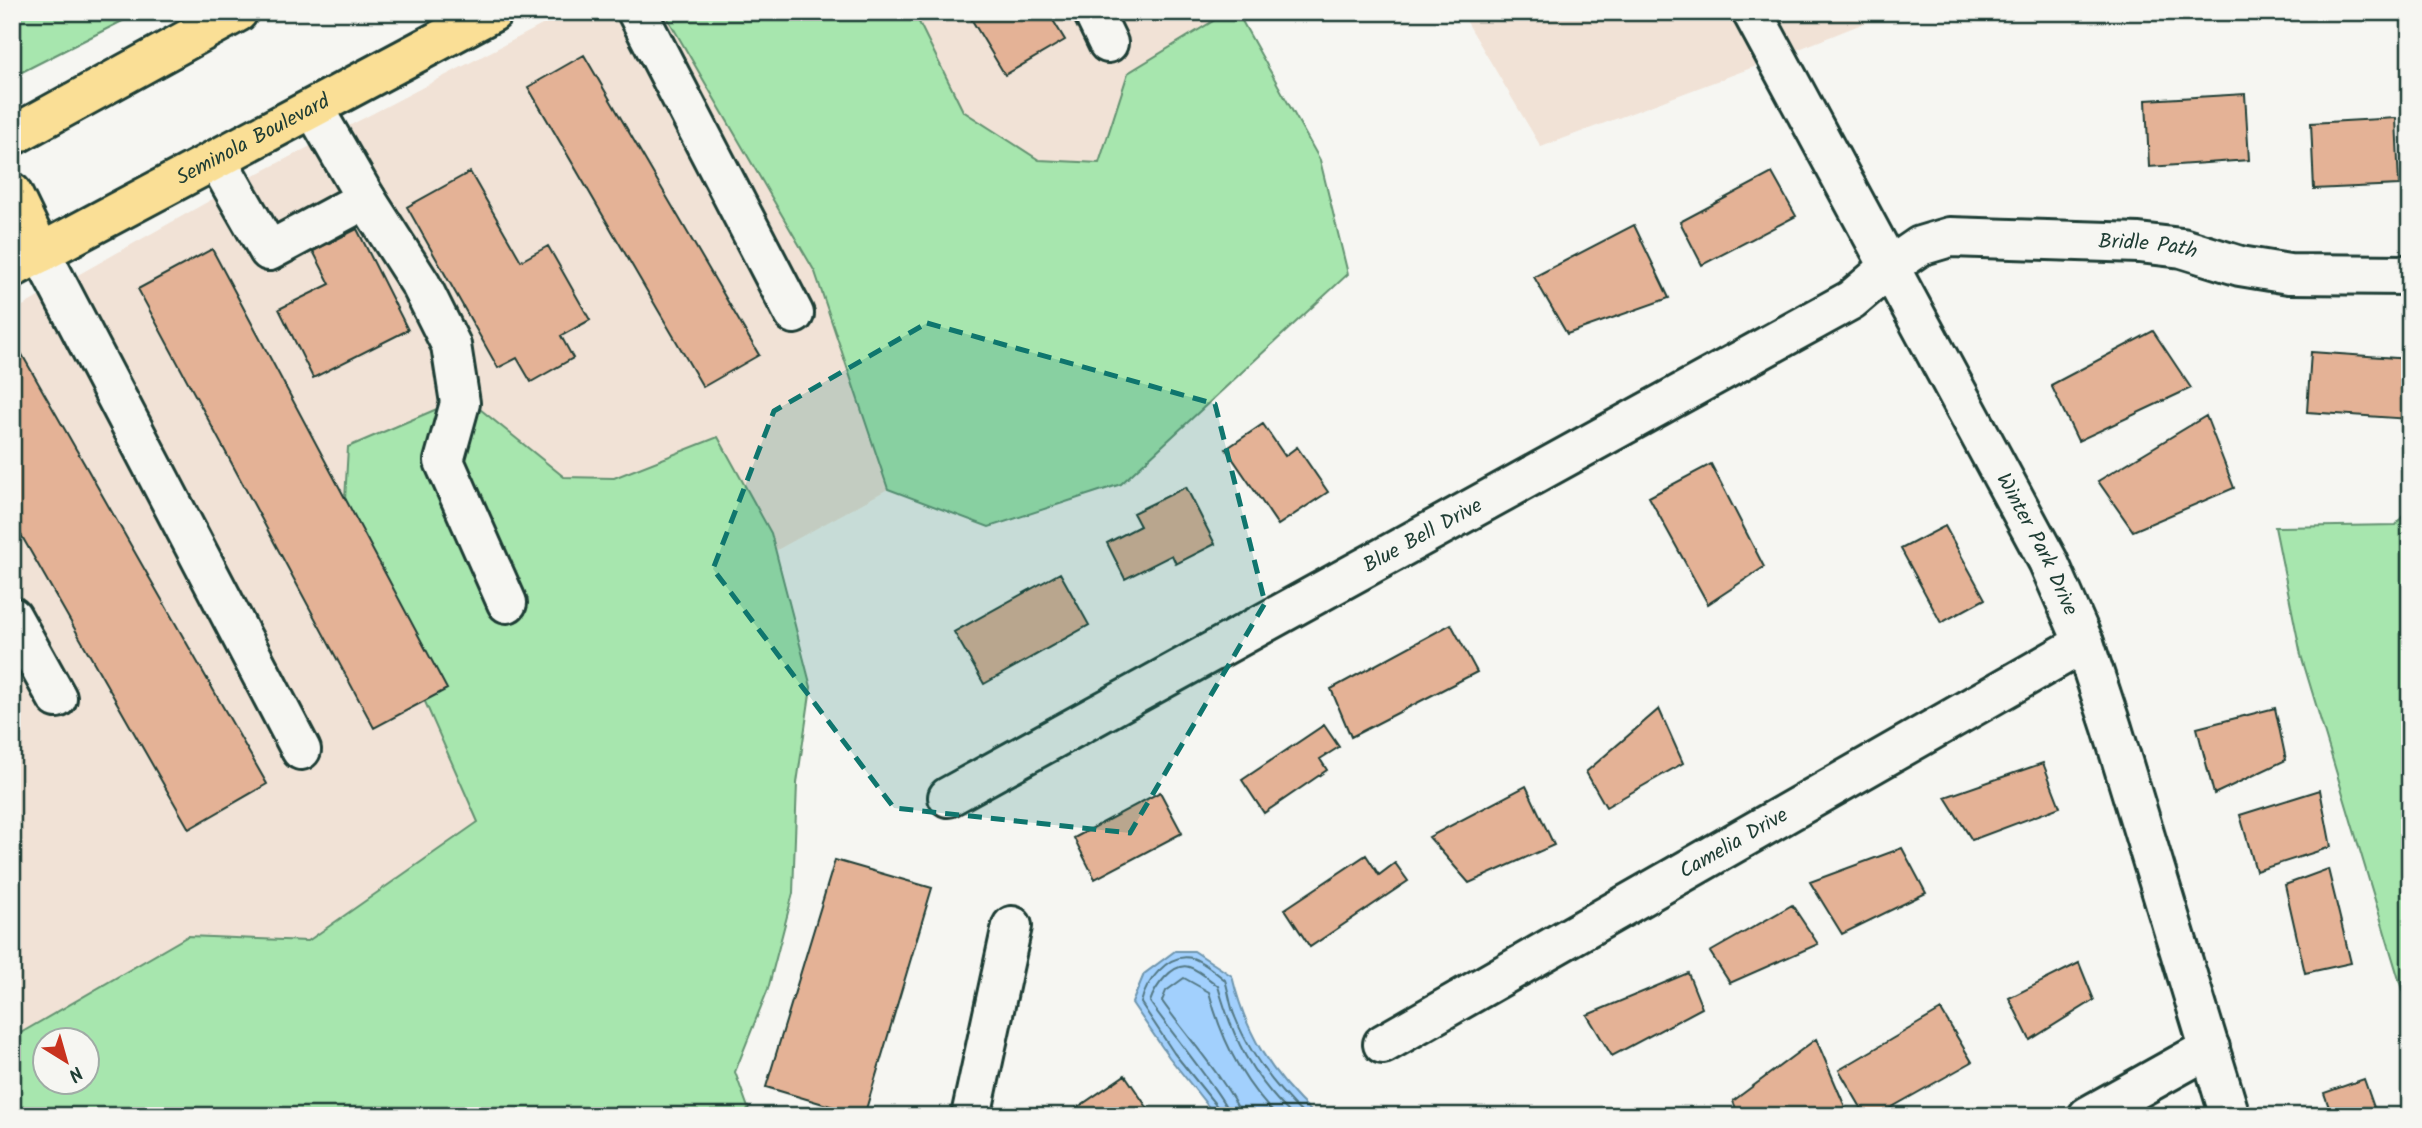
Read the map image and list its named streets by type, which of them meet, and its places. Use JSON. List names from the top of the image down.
{
  "streets": {
    "main road": ["Seminola Boulevard"],
    "street": [
      "Bridle Path",
      "Blue Bell Drive",
      "Winter Park Drive",
      "Camelia Drive"
    ]
  },
  "crossings": [
    ["Bridle Path", "Blue Bell Drive"],
    ["Bridle Path", "Winter Park Drive"],
    ["Blue Bell Drive", "Winter Park Drive"],
    ["Winter Park Drive", "Camelia Drive"]
  ],
  "north": "bottom right"
}
